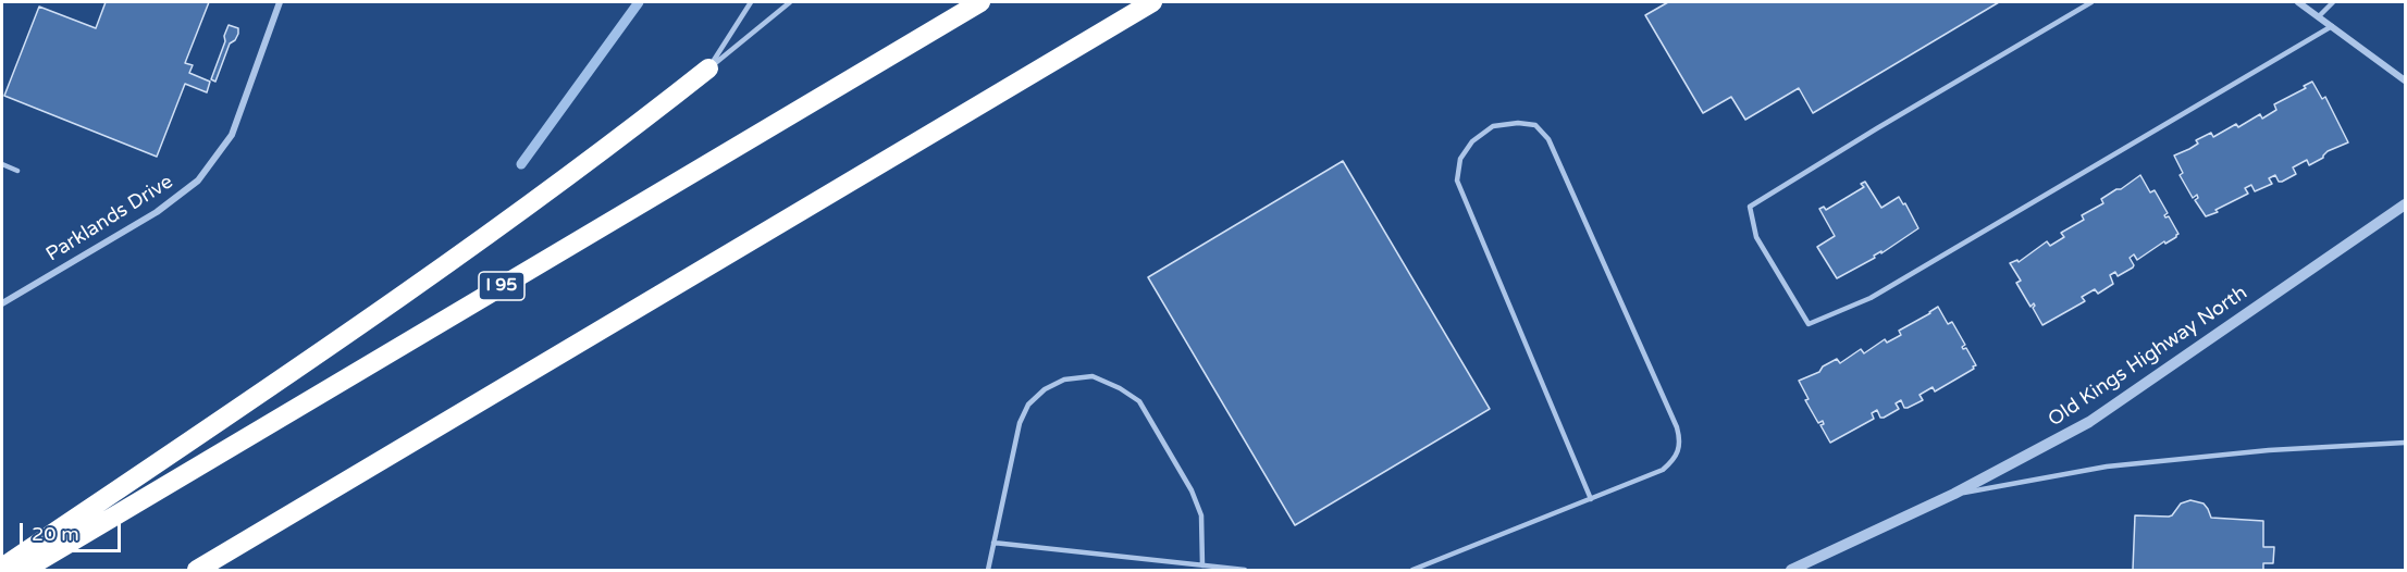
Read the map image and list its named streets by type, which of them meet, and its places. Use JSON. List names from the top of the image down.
{
  "streets": {
    "highway": ["I 95"],
    "street": ["Parklands Drive", "Old Kings Highway North"]
  },
  "scale_bar": "20 m"
}
